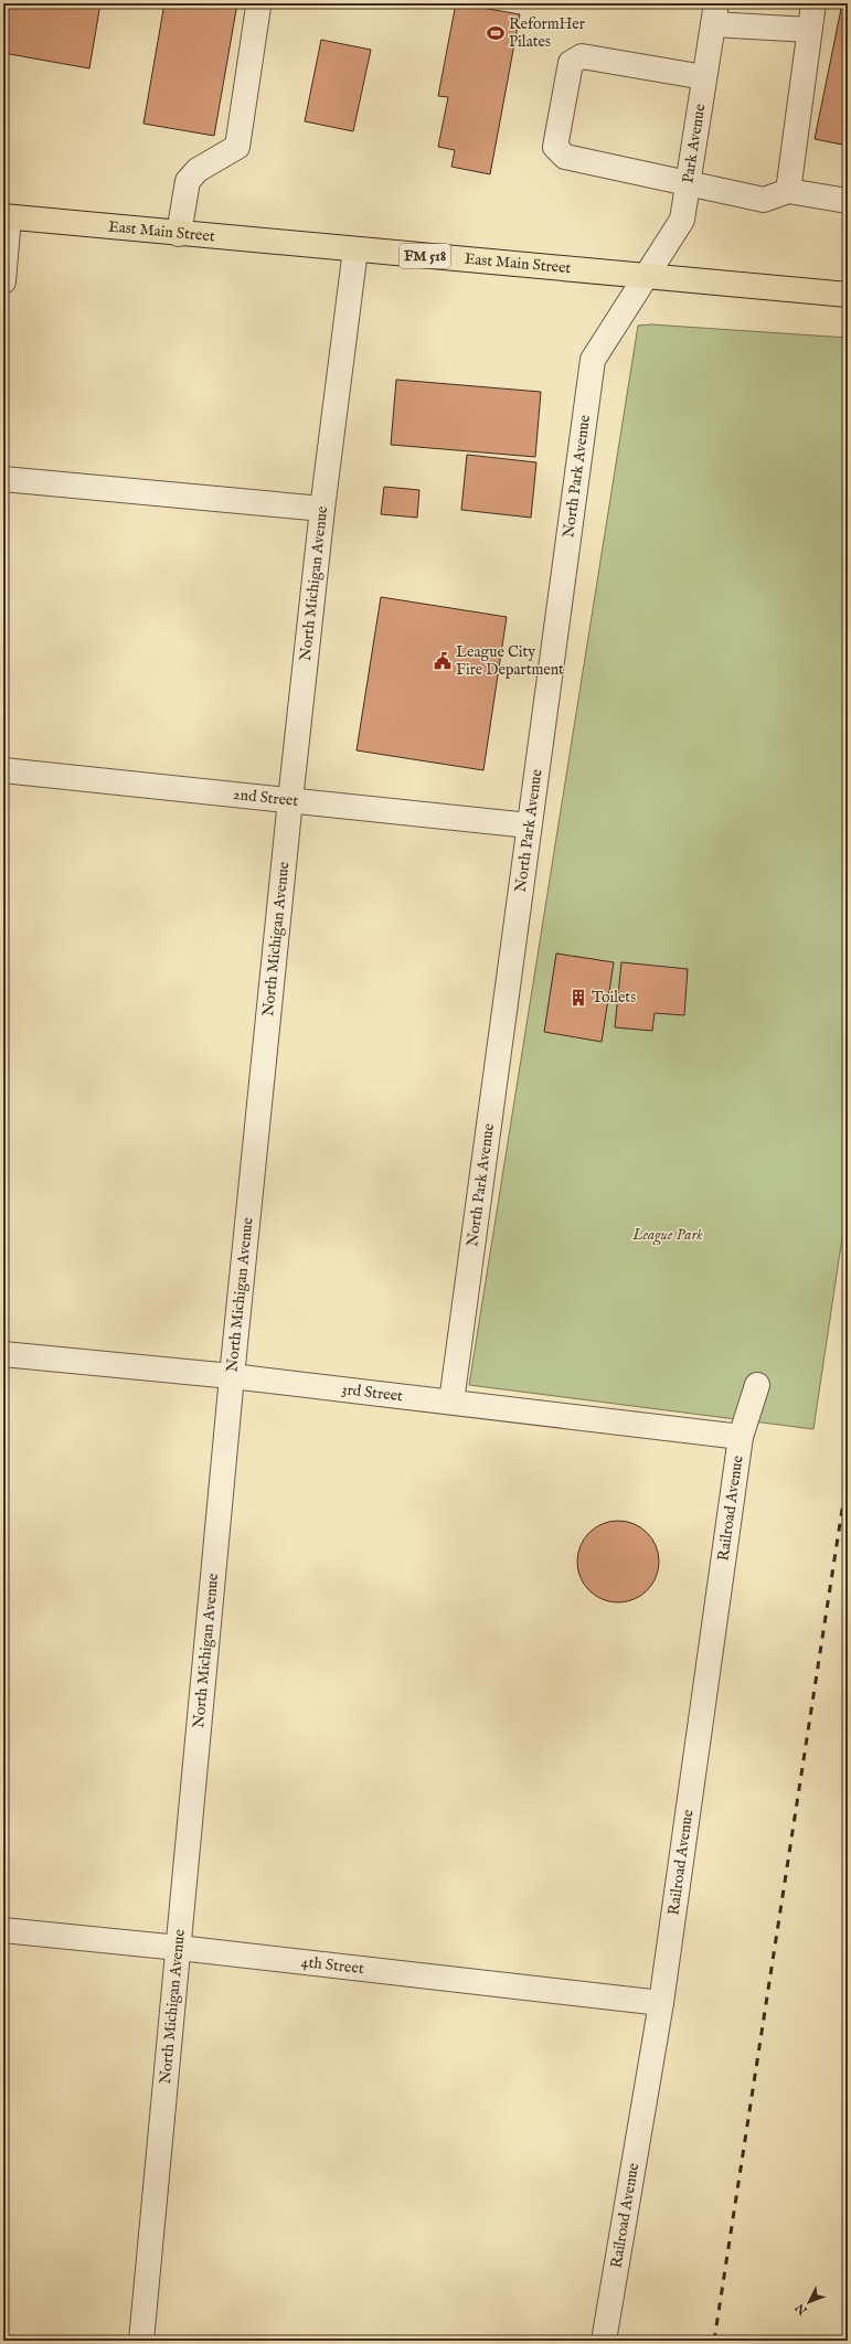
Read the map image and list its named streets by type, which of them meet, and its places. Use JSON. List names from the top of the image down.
{
  "streets": {
    "main road": ["East Main Street", "FM 518"],
    "street": [
      "Park Avenue",
      "North Park Avenue",
      "North Michigan Avenue",
      "2nd Street",
      "3rd Street",
      "Railroad Avenue",
      "4th Street"
    ]
  },
  "crossings": [
    ["Park Avenue", "East Main Street"],
    ["Park Avenue", "North Park Avenue"],
    ["East Main Street", "North Park Avenue"],
    ["East Main Street", "North Michigan Avenue"],
    ["North Park Avenue", "2nd Street"],
    ["North Park Avenue", "3rd Street"],
    ["North Michigan Avenue", "2nd Street"],
    ["North Michigan Avenue", "3rd Street"],
    ["North Michigan Avenue", "4th Street"],
    ["3rd Street", "Railroad Avenue"],
    ["Railroad Avenue", "4th Street"]
  ],
  "parks": ["League Park"],
  "places": {
    "sports": ["ReformHer Pilates"],
    "public building": ["League City Fire Department"],
    "building": ["Toilets"]
  },
  "north": "bottom left"
}
